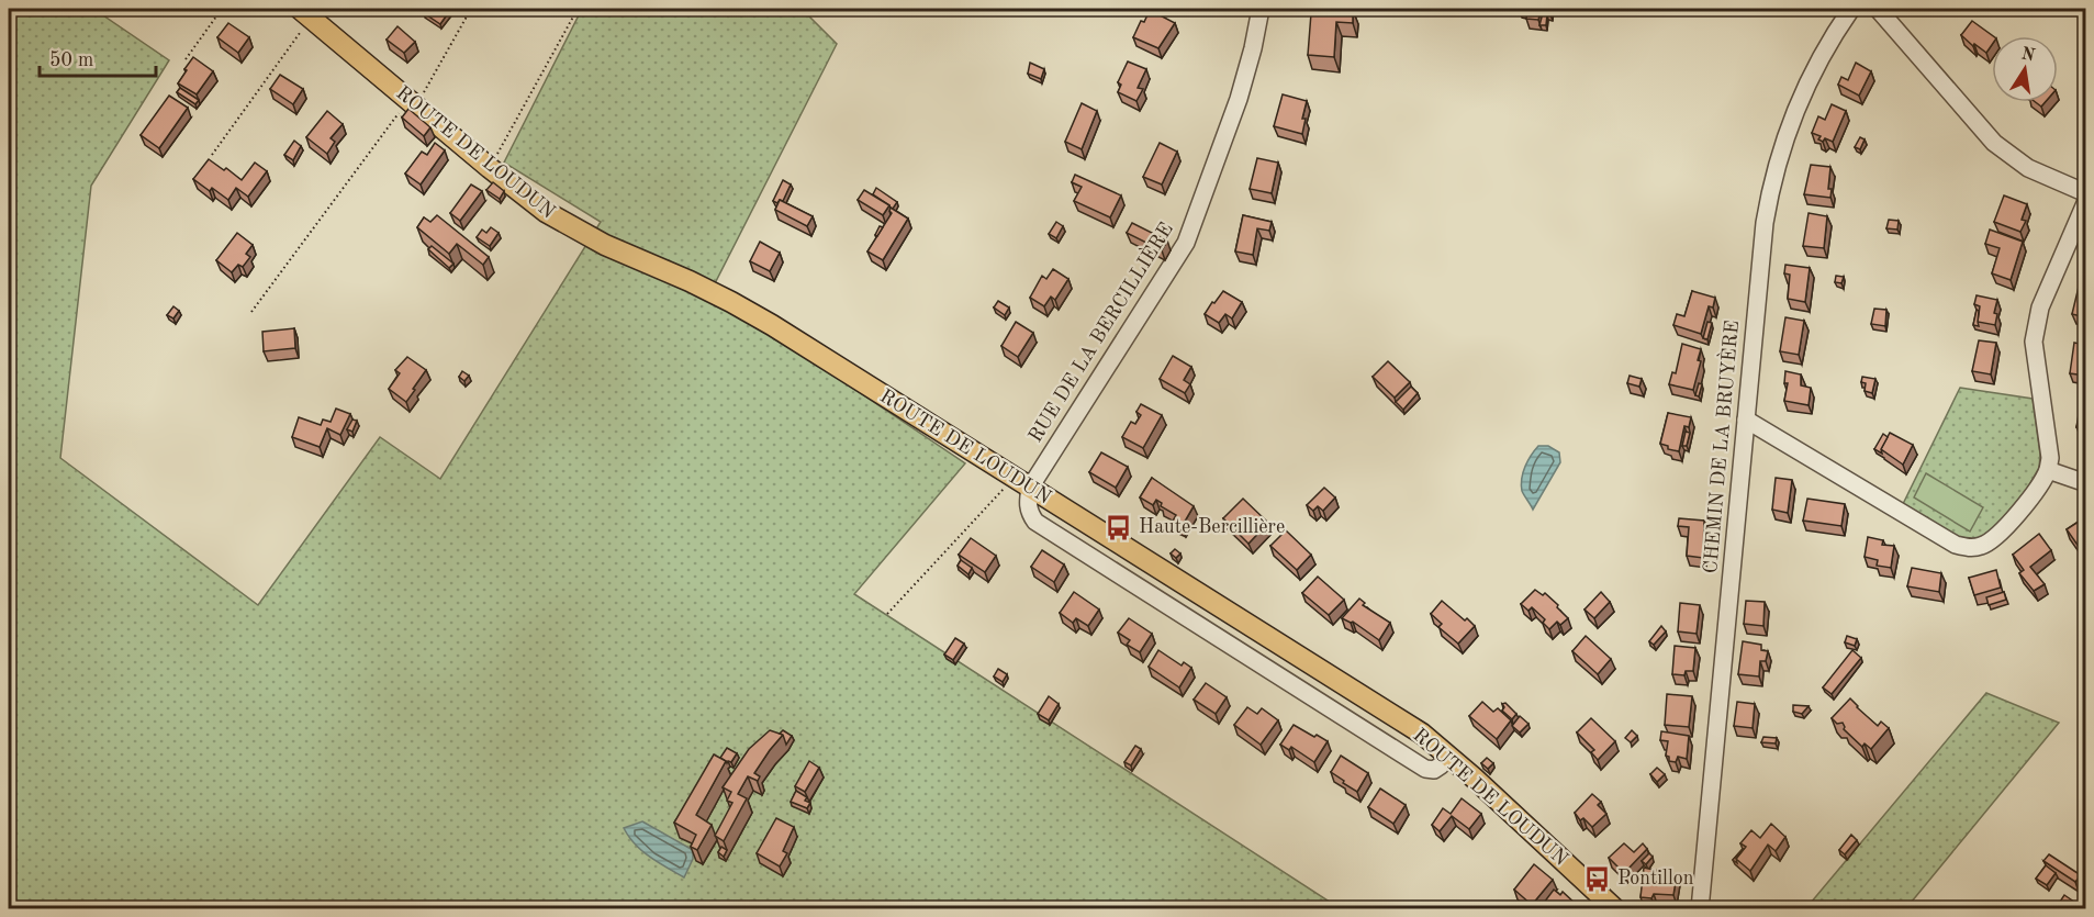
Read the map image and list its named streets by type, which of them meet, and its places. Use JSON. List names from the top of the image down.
{
  "streets": {
    "main road": ["ROUTE DE LOUDUN"],
    "street": ["RUE DE LA BERCILLIÈRE", "CHEMIN DE LA BRUYÈRE"]
  },
  "crossings": [
    ["ROUTE DE LOUDUN", "RUE DE LA BERCILLIÈRE"]
  ],
  "places": {
    "bus stop": ["Haute-Bercillière", "Pontillon"]
  },
  "scale_bar": "50 m",
  "north": "top"
}
